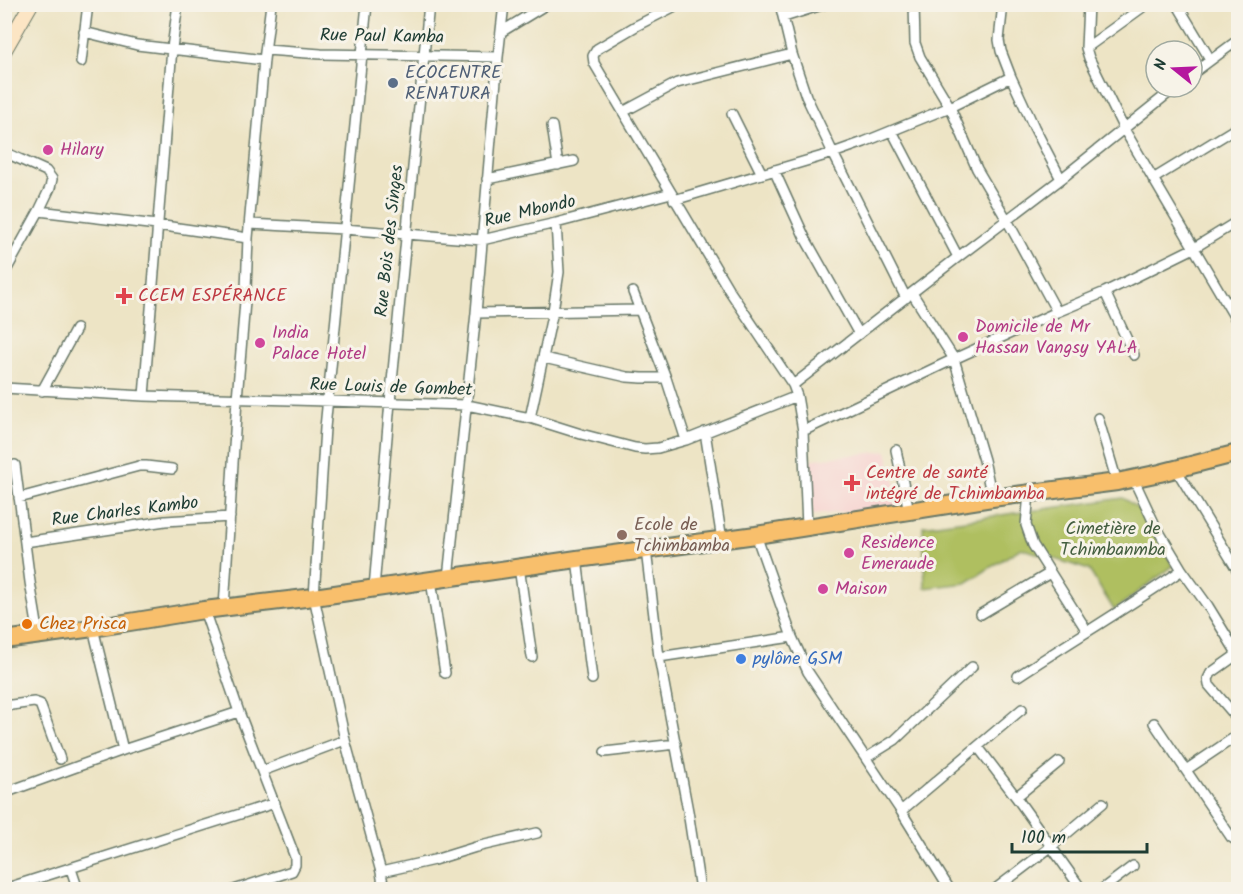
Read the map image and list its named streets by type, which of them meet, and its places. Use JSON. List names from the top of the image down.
{
  "streets": {
    "street": [
      "Rue Paul Kamba",
      "Rue Mbondo",
      "Rue Bois des Singes",
      "Rue Louis de Gombet",
      "Rue Charles Kambo"
    ]
  },
  "crossings": [
    ["Rue Paul Kamba", "Rue Bois des Singes"],
    ["Rue Mbondo", "Rue Bois des Singes"],
    ["Rue Bois des Singes", "Rue Louis de Gombet"]
  ],
  "parks": ["Cimetière de Tchimbanmba"],
  "places": {
    "other": [
      "ECOCENTRE RENATURA",
      "Hilary",
      "Domicile de Mr Hassan Vangsy YALA",
      "India Palace Hotel",
      "Ecole de Tchimbamba",
      "Residence Emeraude",
      "Maison",
      "Chez Prisca",
      "pylône GSM"
    ],
    "health": ["CCEM ESPÉRANCE", "Centre de santé intégré de Tchimbamba"]
  },
  "scale_bar": "100 m",
  "north": "left"
}
